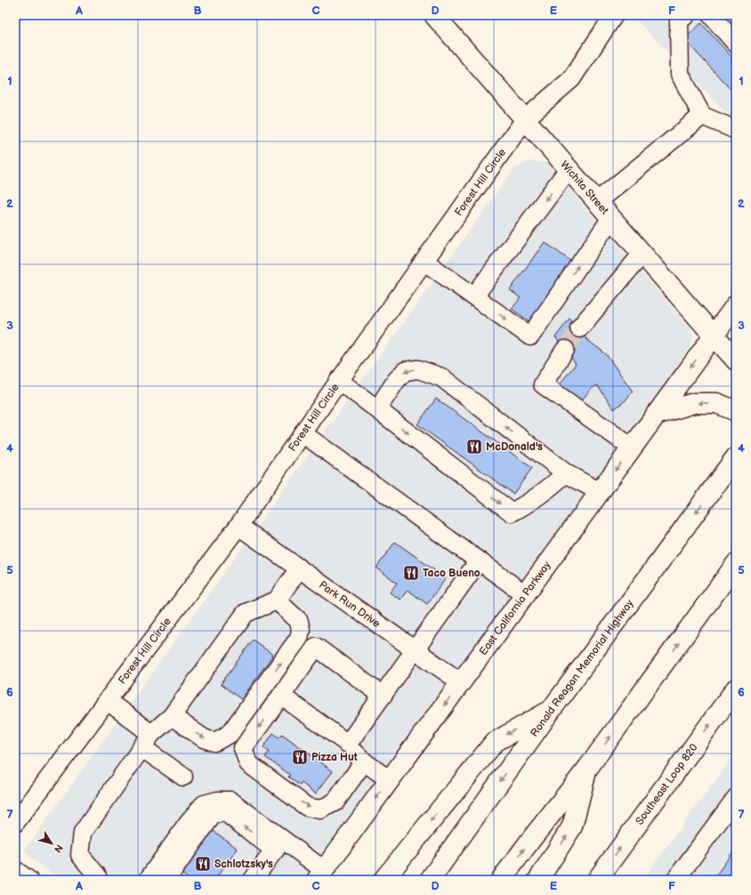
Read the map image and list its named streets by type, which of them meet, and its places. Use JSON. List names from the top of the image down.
{
  "streets": {
    "main road": [
      "Wichita Street",
      "East California Parkway",
      "Ronald Reagan Memorial Highway",
      "Southeast Loop 820"
    ],
    "street": ["Forest Hill Circle", "Park Run Drive"]
  },
  "crossings": [
    ["Forest Hill Circle", "Wichita Street"],
    ["Forest Hill Circle", "Park Run Drive"],
    ["Wichita Street", "East California Parkway"],
    ["Park Run Drive", "East California Parkway"]
  ],
  "places": {
    "restaurant": [
      "McDonald's",
      "Taco Bueno",
      "Pizza Hut",
      "Schlotzsky's"
    ]
  },
  "north": "bottom right",
  "grid": {
    "columns": [
      "A",
      "B",
      "C",
      "D",
      "E",
      "F"
    ],
    "rows": [
      "1",
      "2",
      "3",
      "4",
      "5",
      "6",
      "7"
    ]
  }
}
